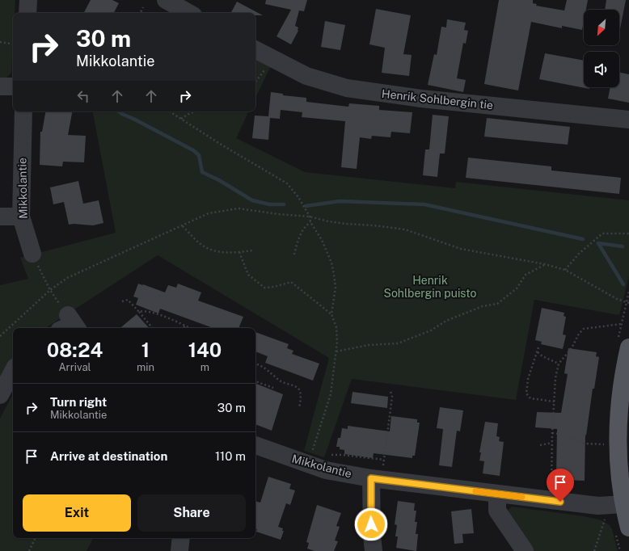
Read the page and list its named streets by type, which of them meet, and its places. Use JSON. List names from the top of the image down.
{
  "streets": {
    "street": ["Henrik Sohlbergin tie", "Mikkolantie"]
  },
  "parks": ["Henrik Sohlbergin puisto"],
  "north": "bottom left",
  "page": {
    "turn": ["30 m", "Mikkolantie"],
    "eta": [
      "08:24",
      "Arrival",
      "1",
      "min",
      "140",
      "m"
    ],
    "list": [
      {
        "name": "Turn right",
        "note": "Mikkolantie",
        "value": "30 m"
      },
      {
        "name": "Arrive at destination",
        "value": "110 m"
      }
    ],
    "buttons": ["Exit", "Share"]
  }
}
